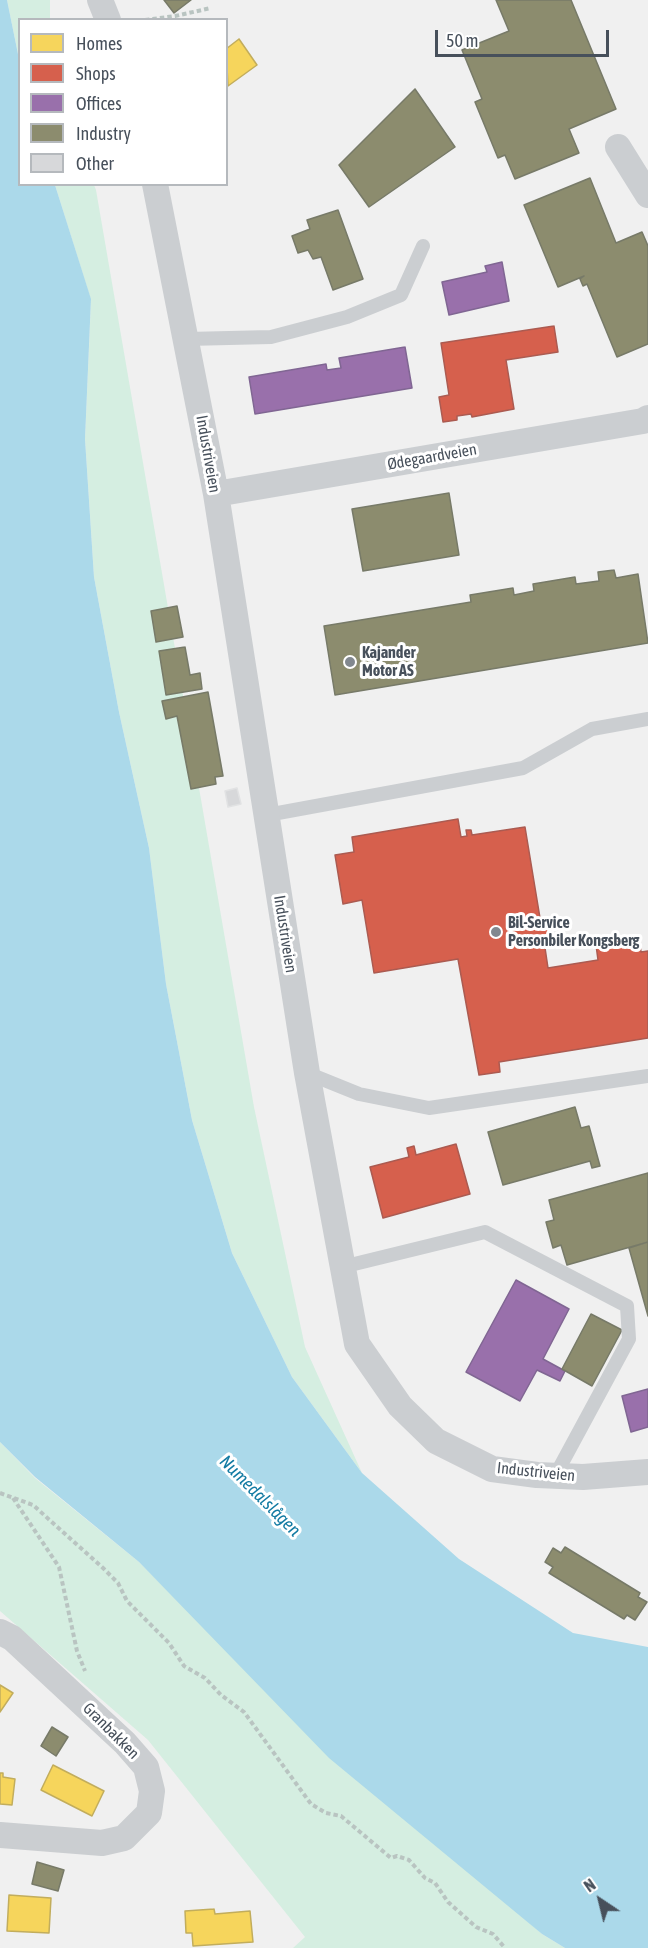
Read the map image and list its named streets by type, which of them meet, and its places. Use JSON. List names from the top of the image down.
{
  "streets": {
    "street": ["Industriveien", "Ødegaardveien", "Granbakken"]
  },
  "crossings": [
    ["Industriveien", "Ødegaardveien"]
  ],
  "water": ["Numedalslågen"],
  "places": ["Kajander Motor AS", "Bil-Service Personbiler Kongsberg"],
  "legend": [
    "Homes",
    "Shops",
    "Offices",
    "Industry",
    "Other"
  ],
  "scale_bar": "50 m",
  "north": "top left"
}
